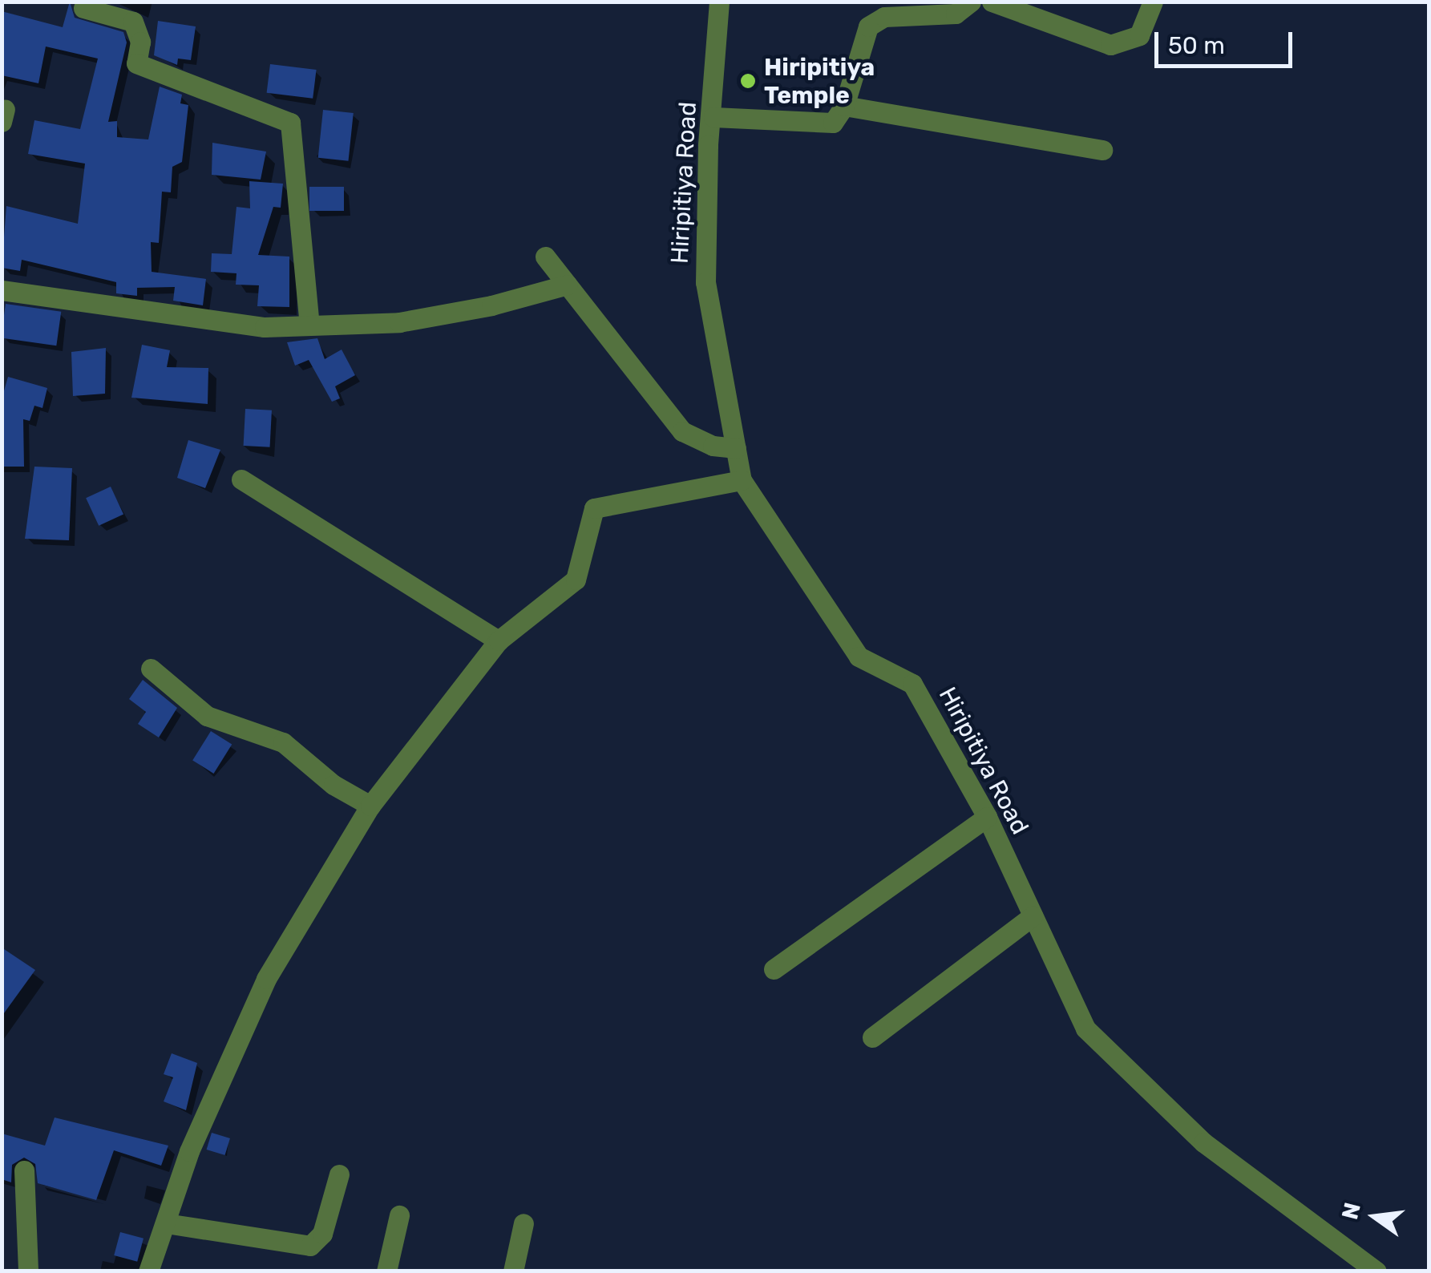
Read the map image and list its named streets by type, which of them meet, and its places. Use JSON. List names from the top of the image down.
{
  "streets": {
    "street": ["Hiripitiya Road"]
  },
  "places": ["Hiripitiya Temple"],
  "scale_bar": "50 m",
  "north": "left"
}
